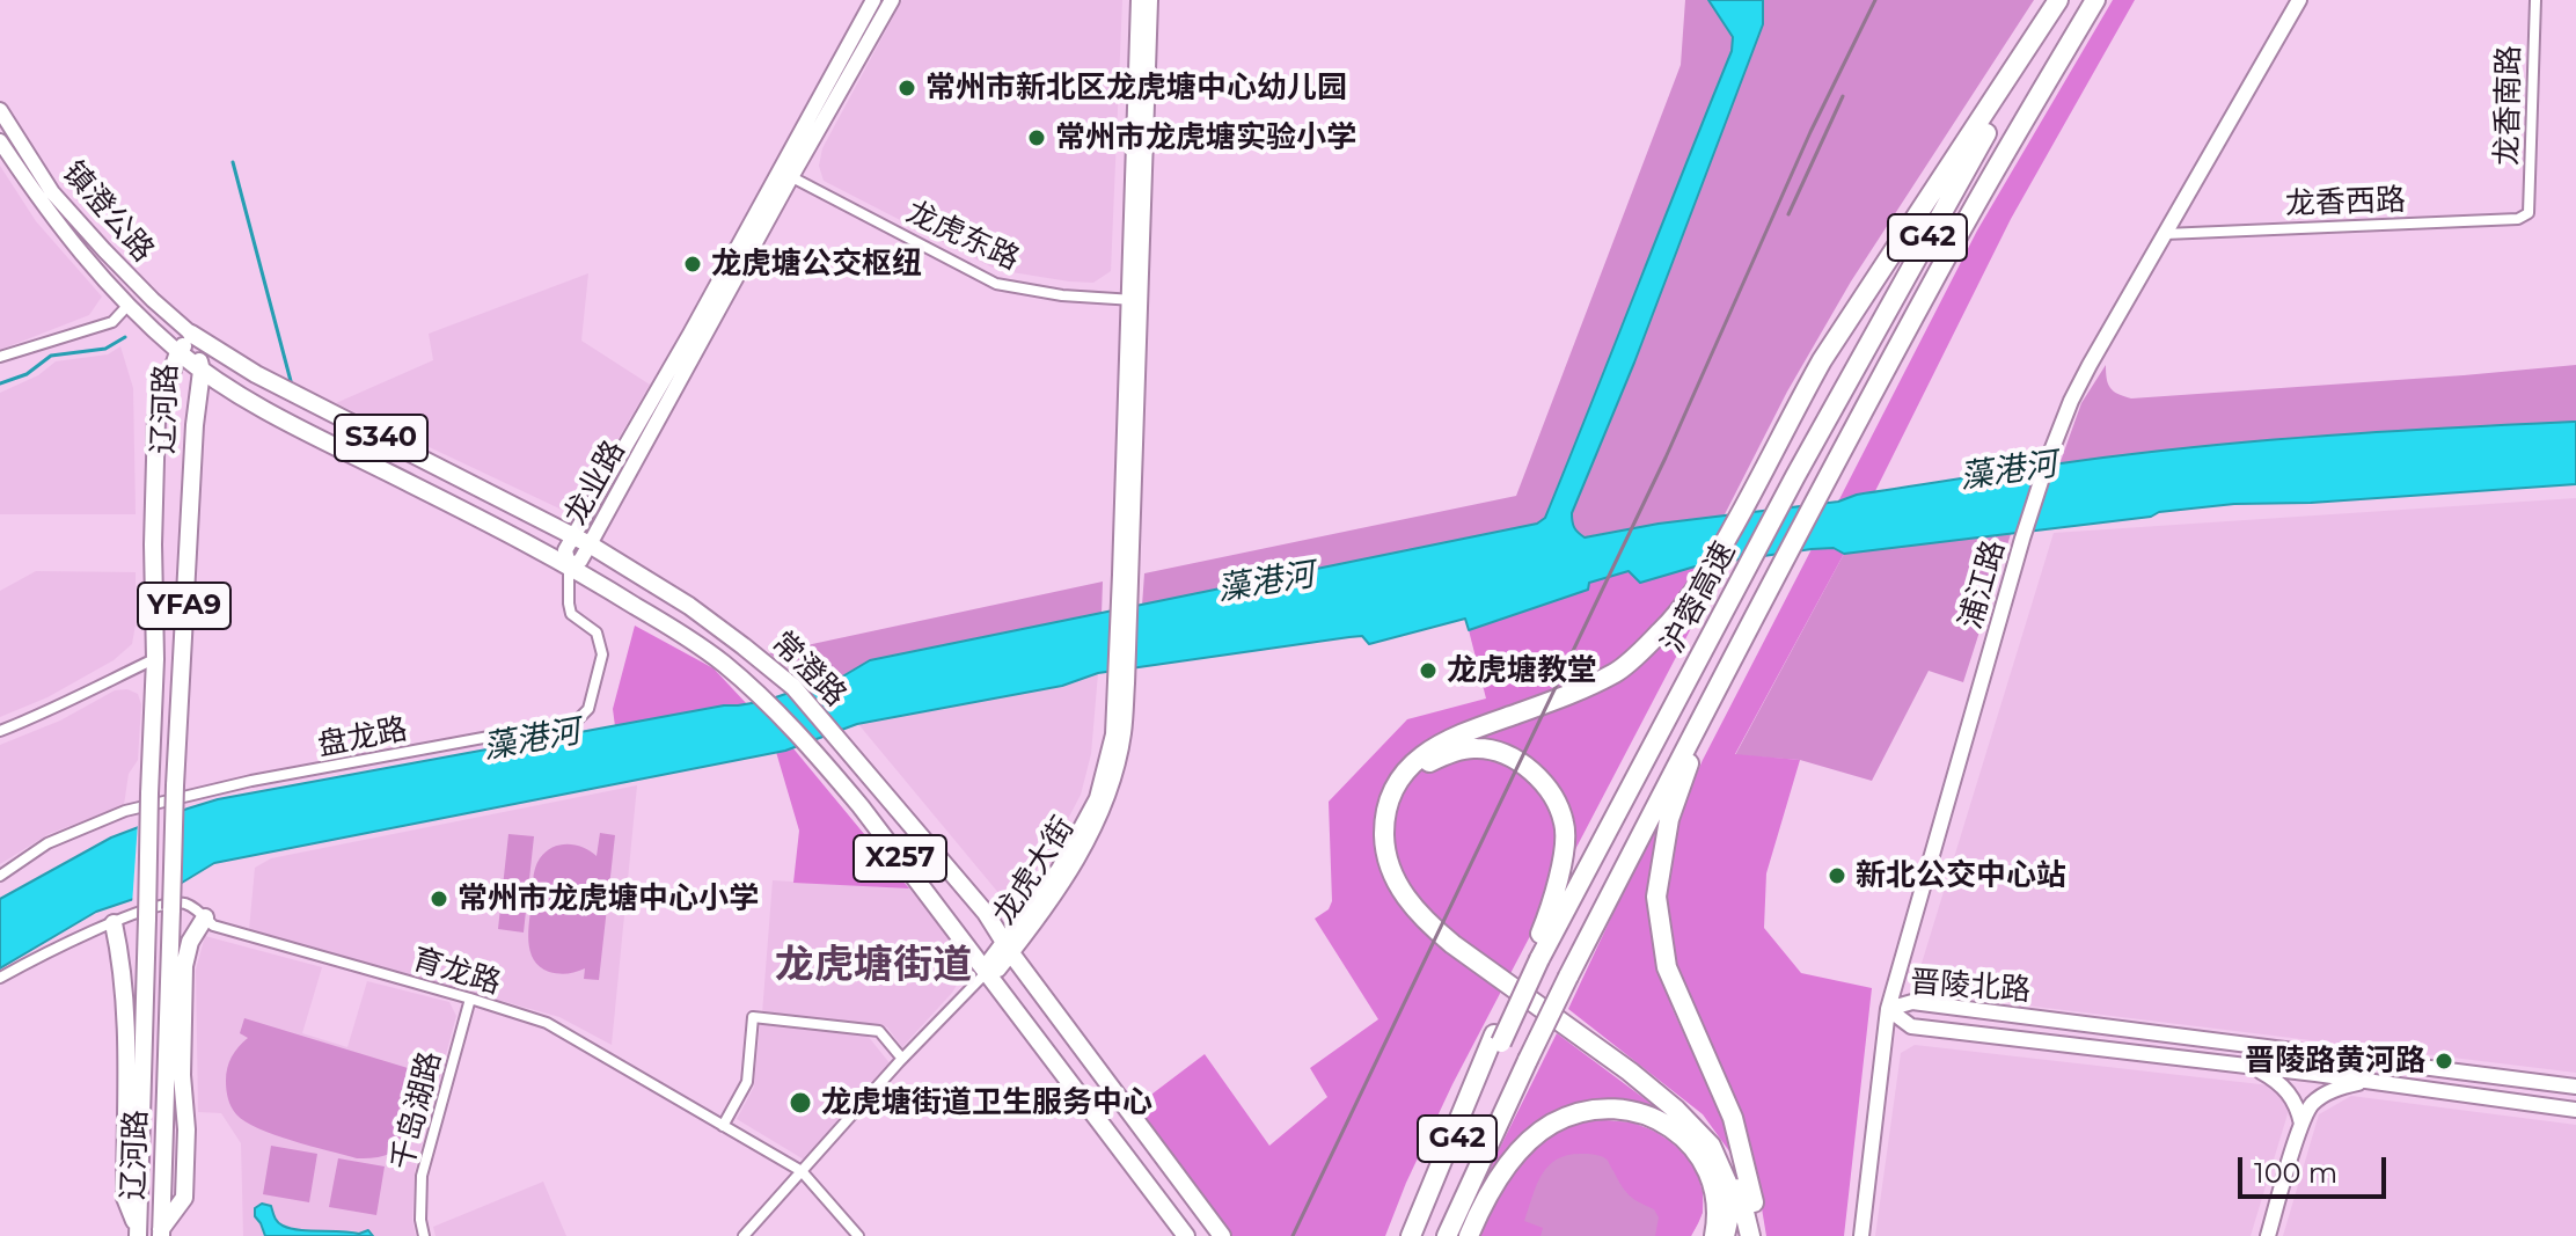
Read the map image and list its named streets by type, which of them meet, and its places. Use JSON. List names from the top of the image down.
{
  "streets": {
    "highway": ["G42", "沪蓉高速"],
    "main road": [
      "辽河路",
      "S340",
      "YFA9",
      "常澄路",
      "X257"
    ],
    "street": [
      "龙香南路",
      "龙香西路",
      "镇澄公路",
      "龙虎东路",
      "龙业路",
      "浦江路",
      "盘龙路",
      "龙虎大街",
      "育龙路",
      "晋陵北路",
      "千岛湖路"
    ]
  },
  "crossings": [
    ["龙香南路", "龙香西路"],
    ["龙香西路", "浦江路"],
    ["镇澄公路", "辽河路"],
    ["镇澄公路", "常澄路"],
    ["龙虎东路", "龙业路"],
    ["龙虎东路", "龙虎大街"],
    ["G42", "沪蓉高速"],
    ["辽河路", "常澄路"],
    ["龙业路", "常澄路"],
    ["龙业路", "盘龙路"],
    ["浦江路", "晋陵北路"],
    ["常澄路", "盘龙路"],
    ["常澄路", "龙虎大街"],
    ["育龙路", "千岛湖路"]
  ],
  "districts": ["龙虎塘街道"],
  "water": ["藻港河"],
  "places": [
    "常州市新北区龙虎塘中心幼儿园",
    "常州市龙虎塘实验小学",
    "龙虎塘公交枢纽",
    "龙虎塘教堂",
    "新北公交中心站",
    "常州市龙虎塘中心小学",
    "晋陵路黄河路",
    "龙虎塘街道卫生服务中心"
  ],
  "scale_bar": "100 m"
}
